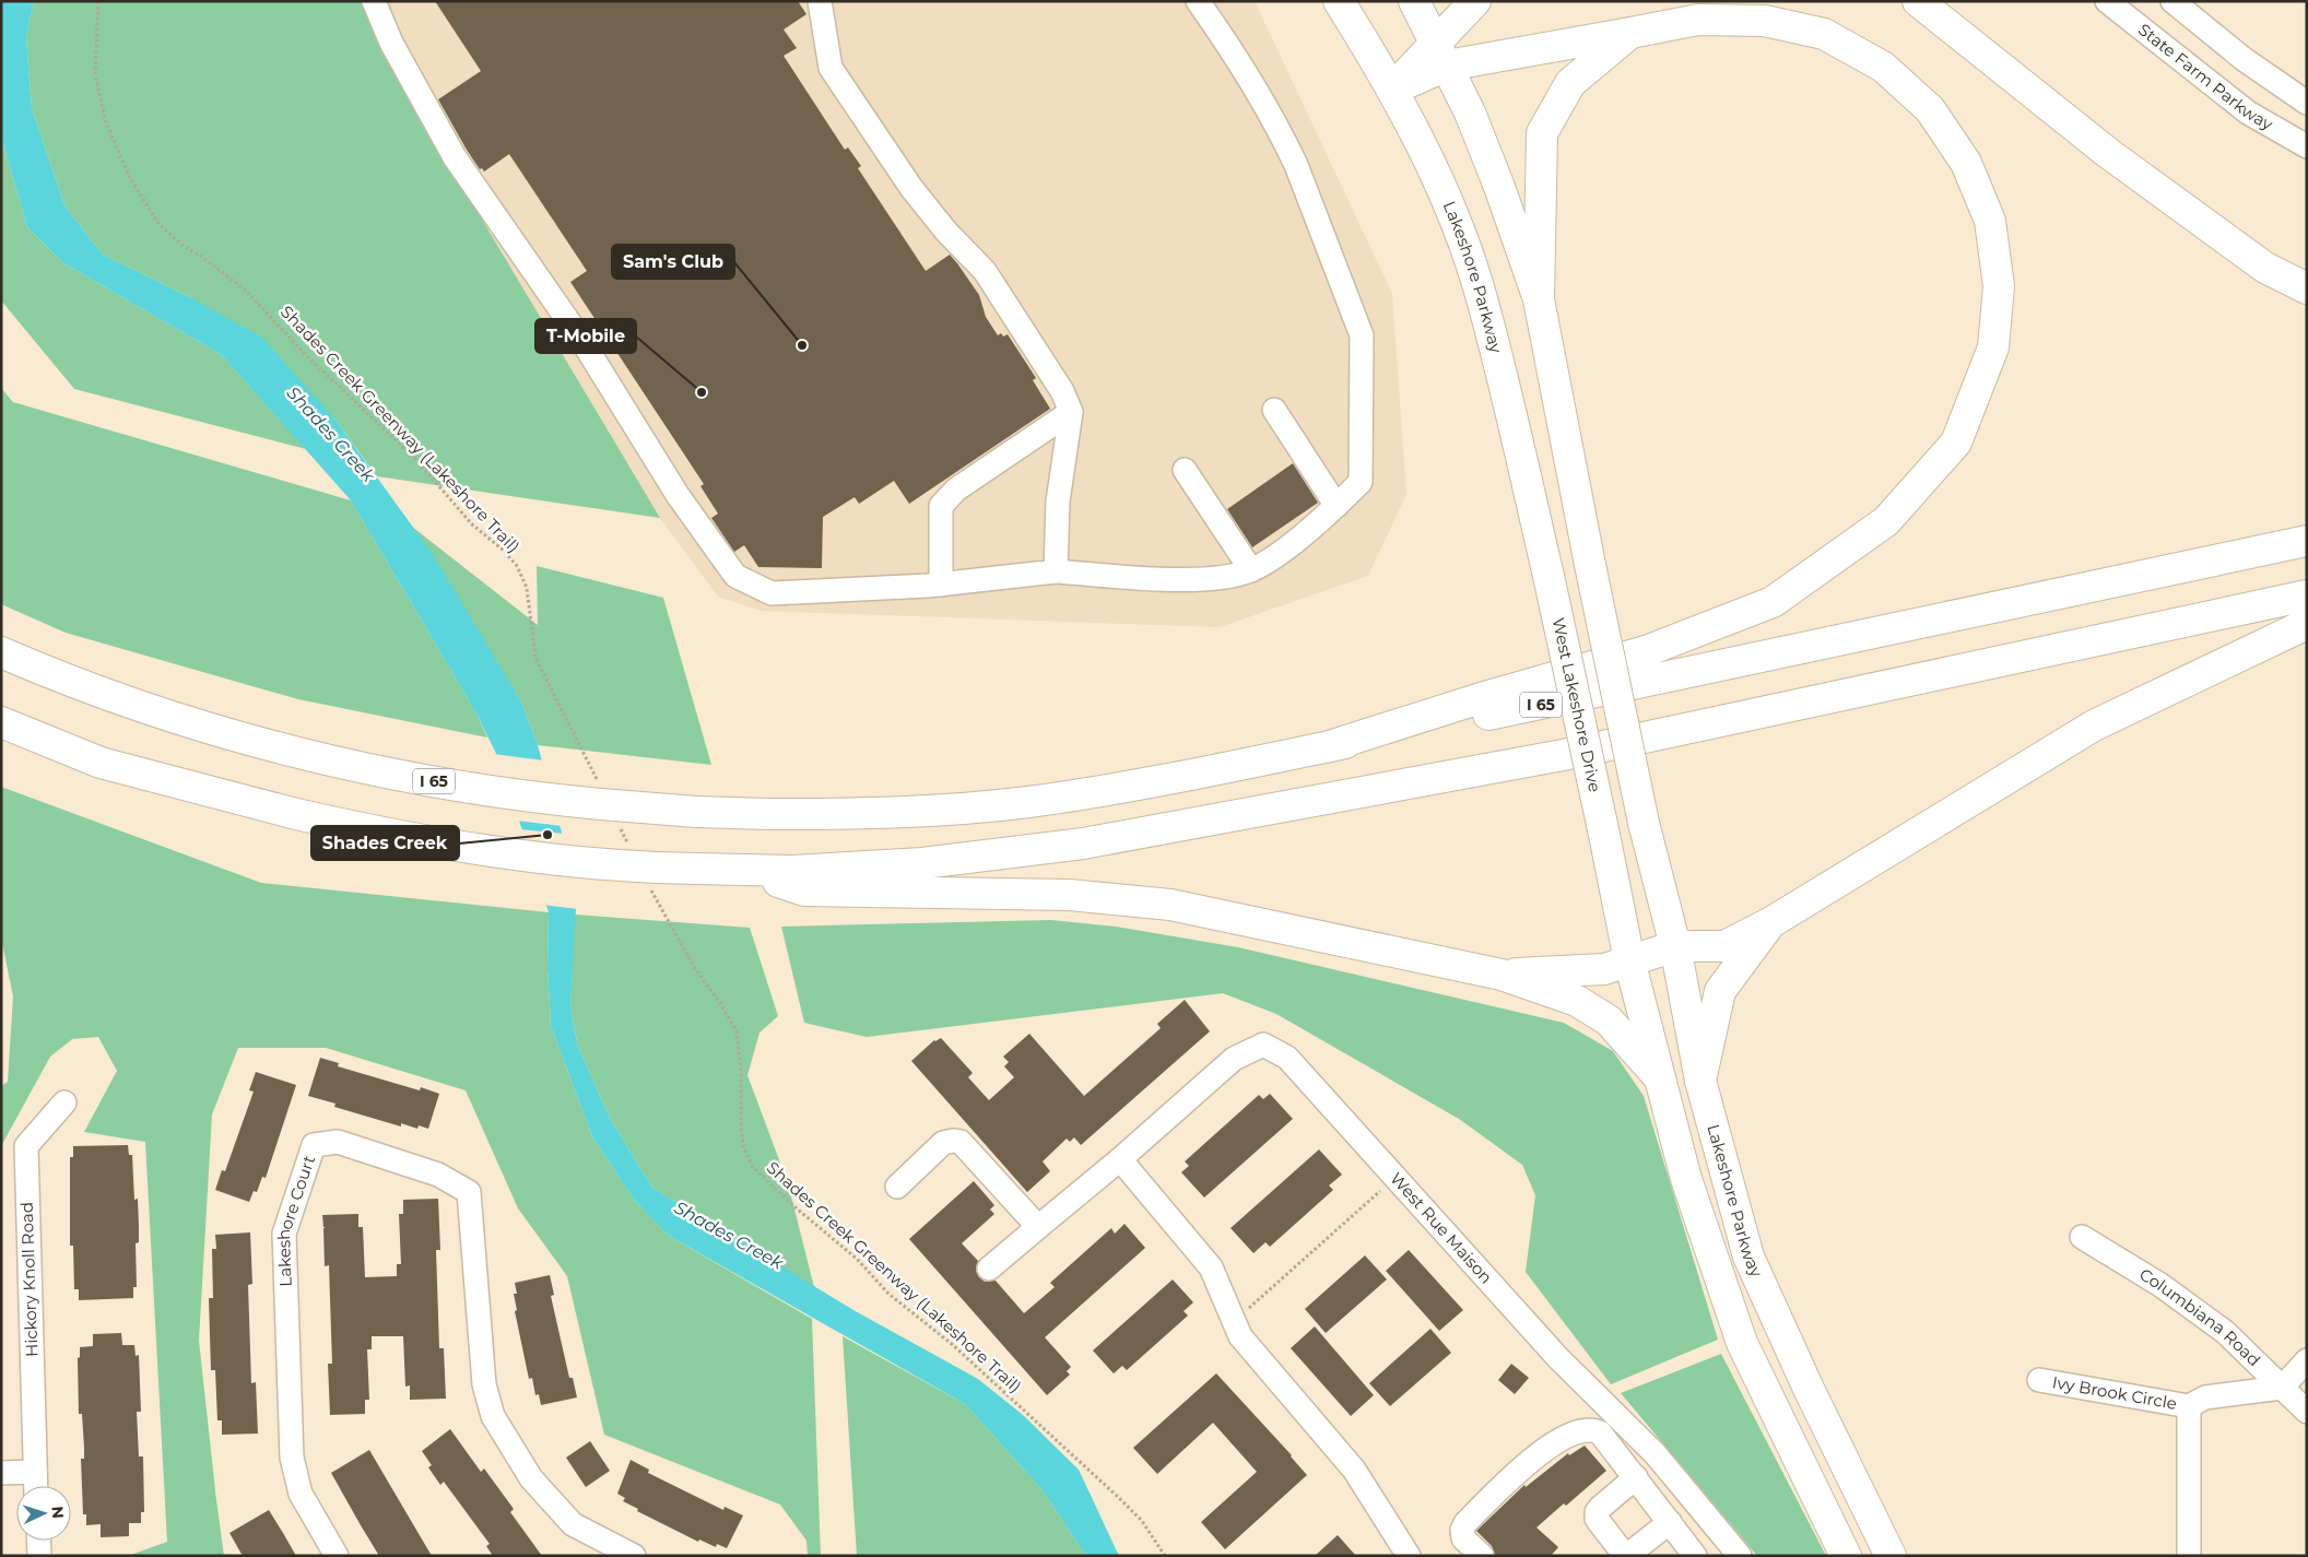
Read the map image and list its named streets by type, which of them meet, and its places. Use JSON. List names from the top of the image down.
{
  "streets": {
    "main road": ["Lakeshore Parkway", "I 65", "West Lakeshore Drive"],
    "street": [
      "State Farm Parkway",
      "Lakeshore Court",
      "West Rue Maison",
      "Hickory Knoll Road",
      "Columbiana Road",
      "Ivy Brook Circle"
    ],
    "path": ["Shades Creek Greenway (Lakeshore Trail)"]
  },
  "crossings": [
    ["Lakeshore Parkway", "West Lakeshore Drive"]
  ],
  "water": ["Shades Creek"],
  "places": ["Sam's Club", "T-Mobile", "Shades Creek"],
  "north": "right"
}
